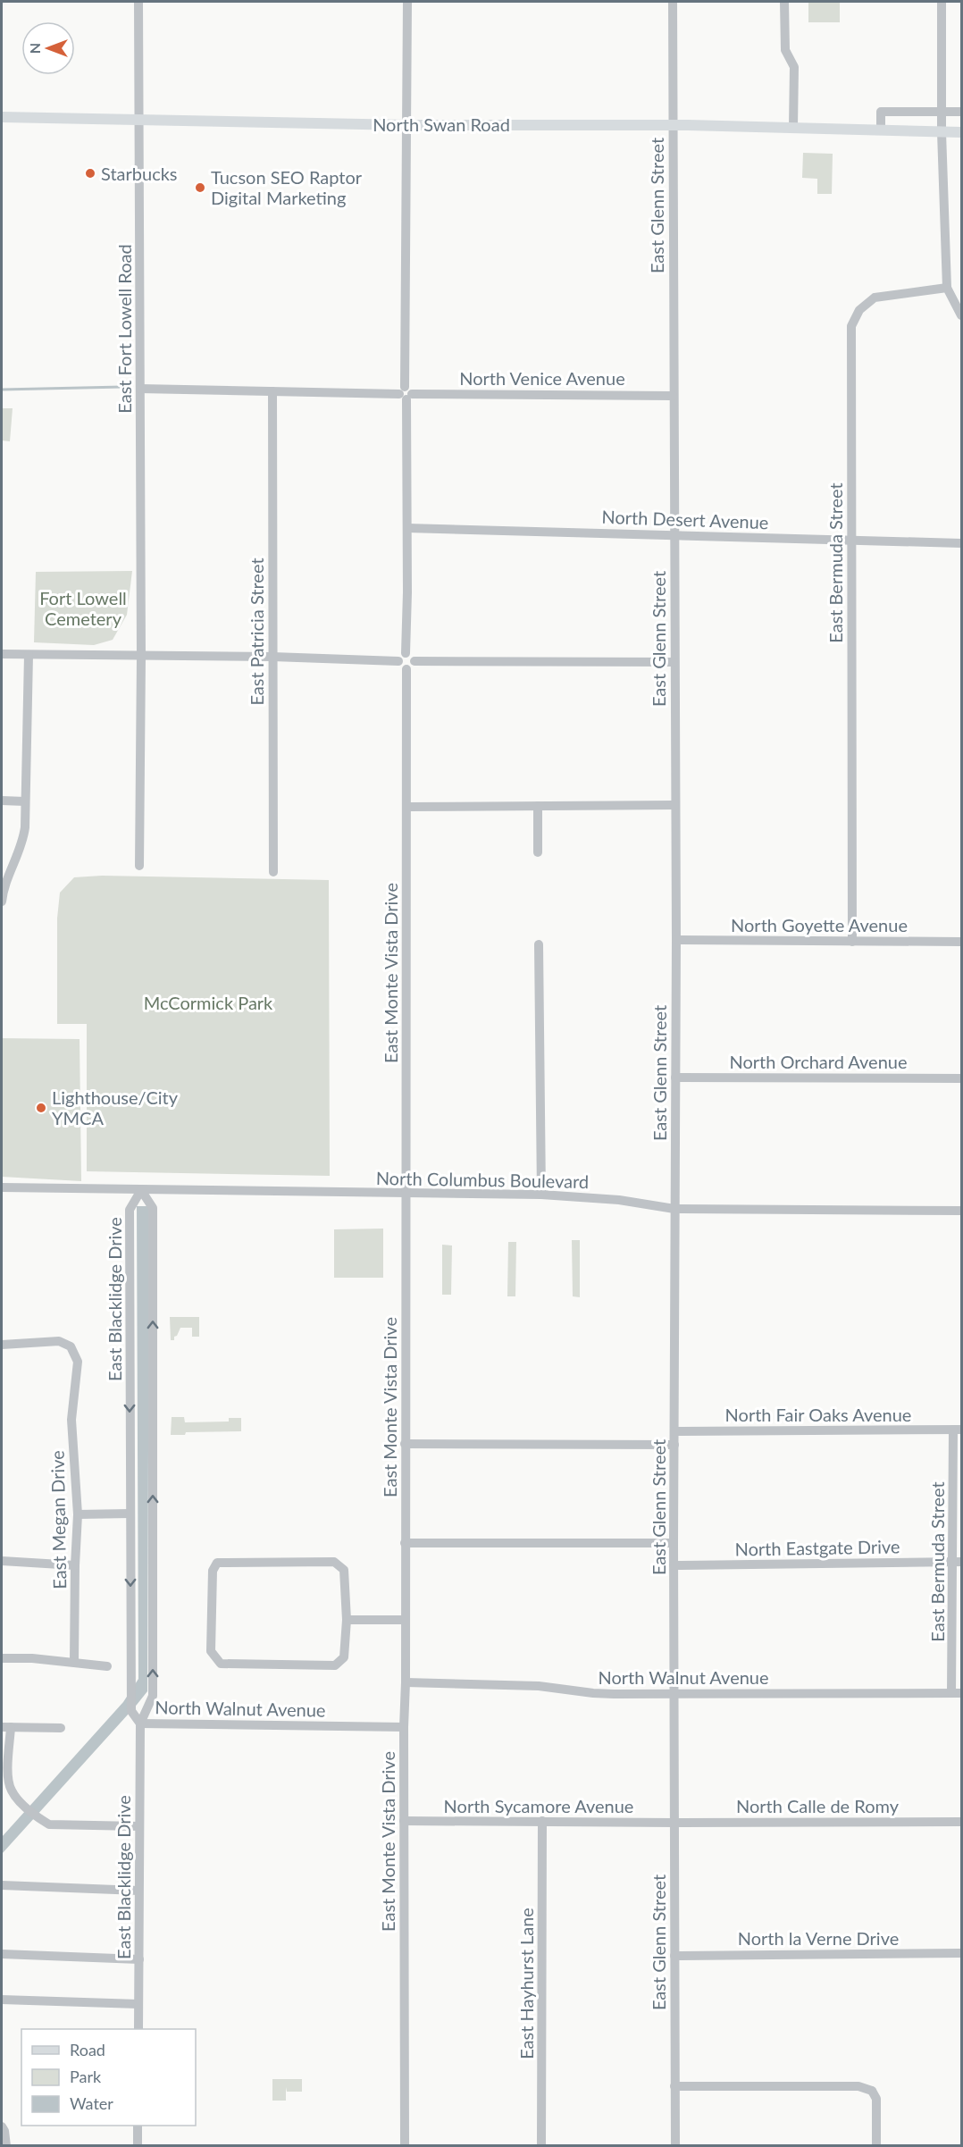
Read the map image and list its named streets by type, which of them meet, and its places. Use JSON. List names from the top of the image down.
{
  "streets": {
    "main road": ["North Swan Road"],
    "street": [
      "East Glenn Street",
      "East Fort Lowell Road",
      "North Venice Avenue",
      "North Desert Avenue",
      "East Bermuda Street",
      "East Patricia Street",
      "North Goyette Avenue",
      "East Monte Vista Drive",
      "North Orchard Avenue",
      "North Columbus Boulevard",
      "East Blacklidge Drive",
      "North Fair Oaks Avenue",
      "East Megan Drive",
      "North Eastgate Drive",
      "North Walnut Avenue",
      "North Sycamore Avenue",
      "North Calle de Romy",
      "North la Verne Drive",
      "East Hayhurst Lane"
    ]
  },
  "crossings": [
    ["North Swan Road", "East Glenn Street"],
    ["North Swan Road", "East Fort Lowell Road"],
    ["East Glenn Street", "North Venice Avenue"],
    ["East Glenn Street", "North Desert Avenue"],
    ["East Glenn Street", "North Goyette Avenue"],
    ["East Glenn Street", "North Orchard Avenue"],
    ["East Glenn Street", "North Columbus Boulevard"],
    ["East Glenn Street", "North Fair Oaks Avenue"],
    ["East Glenn Street", "North Eastgate Drive"],
    ["East Glenn Street", "North Walnut Avenue"],
    ["East Glenn Street", "North Sycamore Avenue"],
    ["East Glenn Street", "North Calle de Romy"],
    ["East Glenn Street", "North la Verne Drive"],
    ["East Fort Lowell Road", "North Venice Avenue"],
    ["North Venice Avenue", "East Patricia Street"],
    ["North Desert Avenue", "East Bermuda Street"],
    ["East Bermuda Street", "North Goyette Avenue"],
    ["East Bermuda Street", "North Fair Oaks Avenue"],
    ["East Bermuda Street", "North Eastgate Drive"],
    ["East Bermuda Street", "North Walnut Avenue"],
    ["East Monte Vista Drive", "North Columbus Boulevard"],
    ["East Monte Vista Drive", "North Walnut Avenue"],
    ["East Monte Vista Drive", "North Sycamore Avenue"],
    ["North Columbus Boulevard", "East Blacklidge Drive"],
    ["East Blacklidge Drive", "North Walnut Avenue"],
    ["North Sycamore Avenue", "North Calle de Romy"],
    ["North Sycamore Avenue", "East Hayhurst Lane"]
  ],
  "parks": ["Fort Lowell Cemetery", "McCormick Park"],
  "places": ["Starbucks", "Tucson SEO Raptor Digital Marketing", "Lighthouse/City YMCA"],
  "legend": ["Road", "Park", "Water"],
  "north": "left"
}
